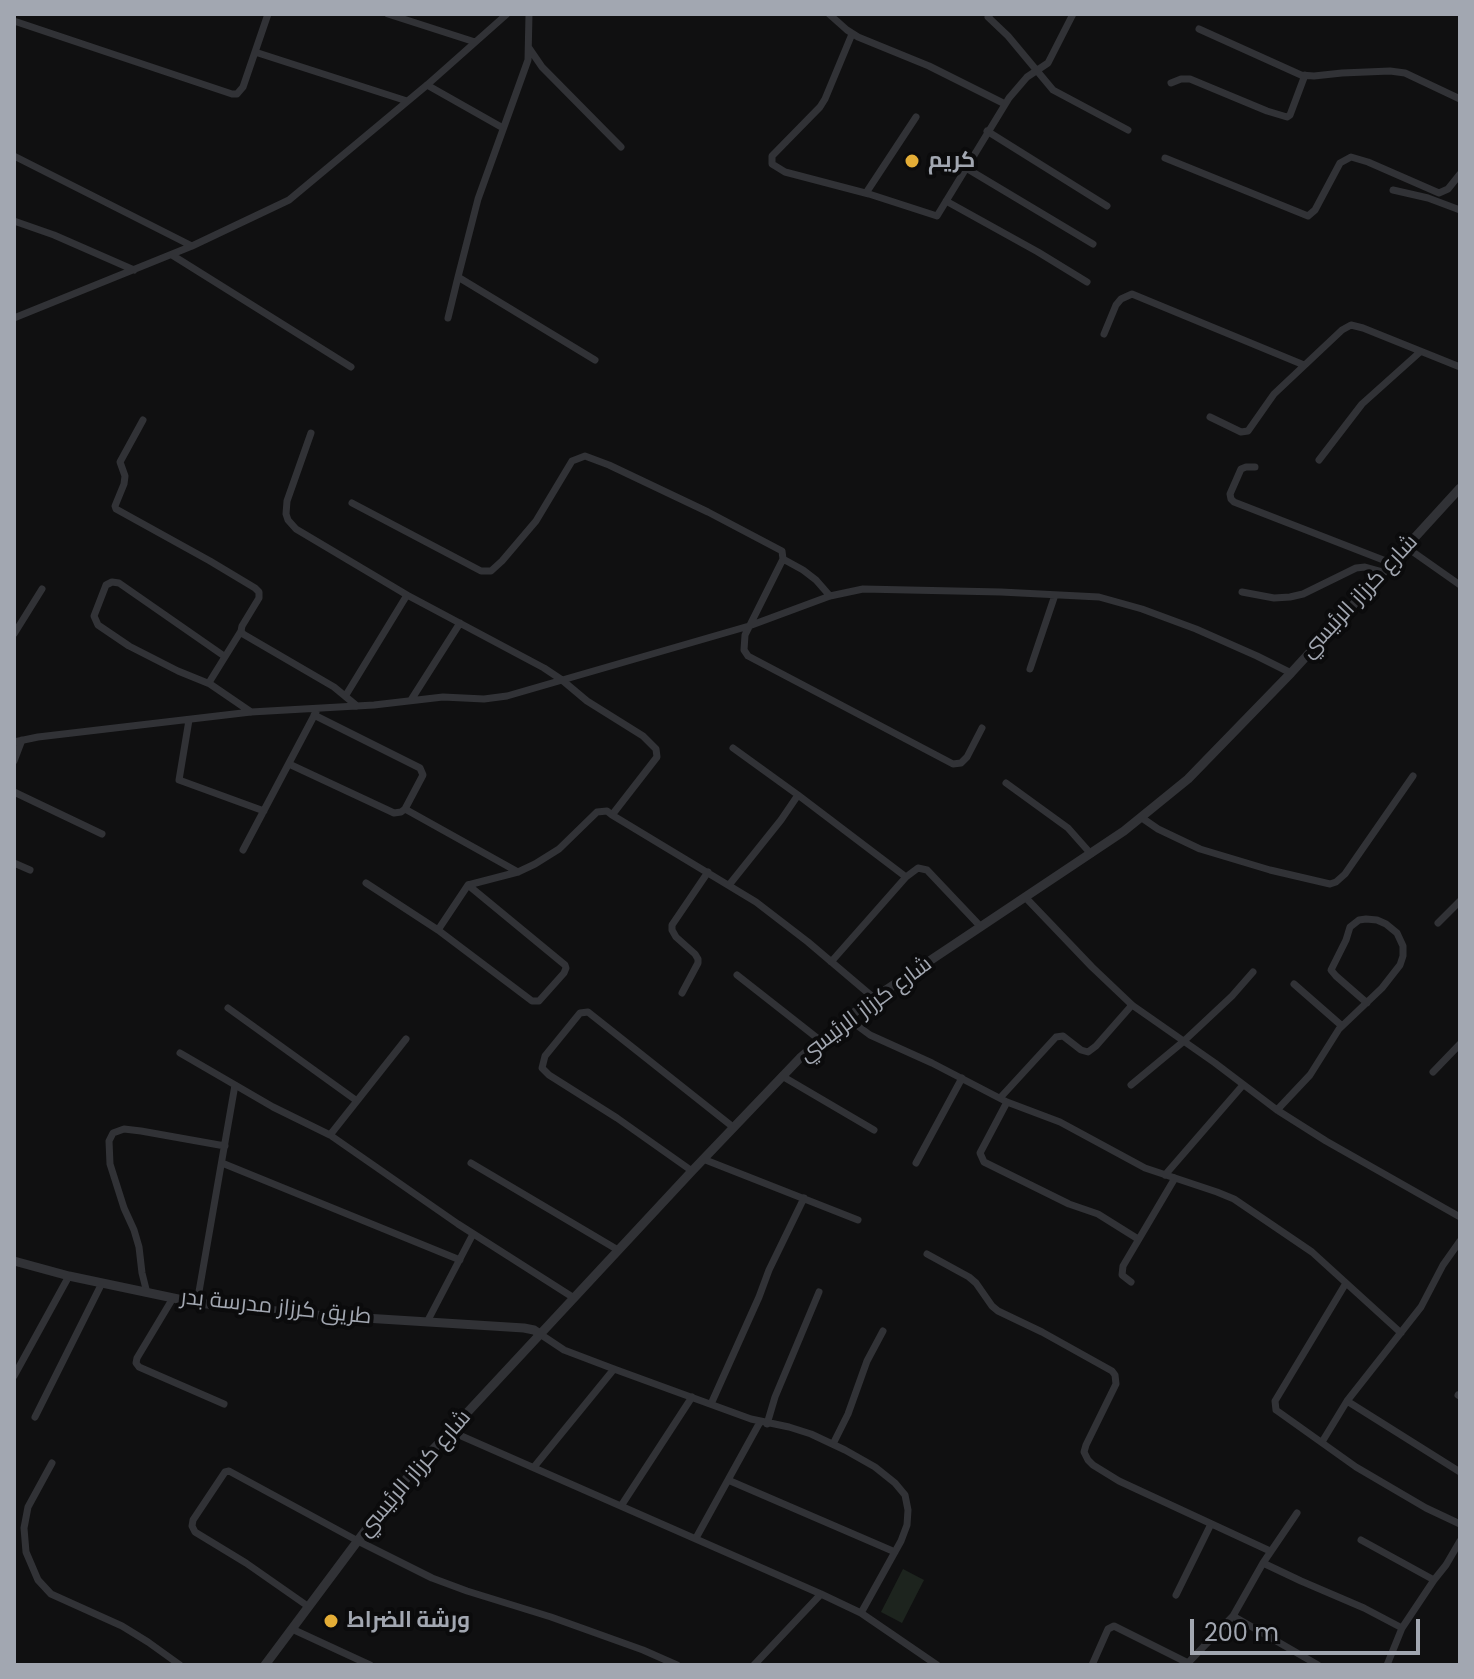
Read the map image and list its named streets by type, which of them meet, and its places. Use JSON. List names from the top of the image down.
{
  "streets": {
    "street": ["شارع كرزاز الرئيسي", "طريق كرزاز مدرسة بدر"]
  },
  "crossings": [
    ["شارع كرزاز الرئيسي", "طريق كرزاز مدرسة بدر"]
  ],
  "places": ["كريم", "ورشة الضراط"],
  "scale_bar": "200 m"
}
